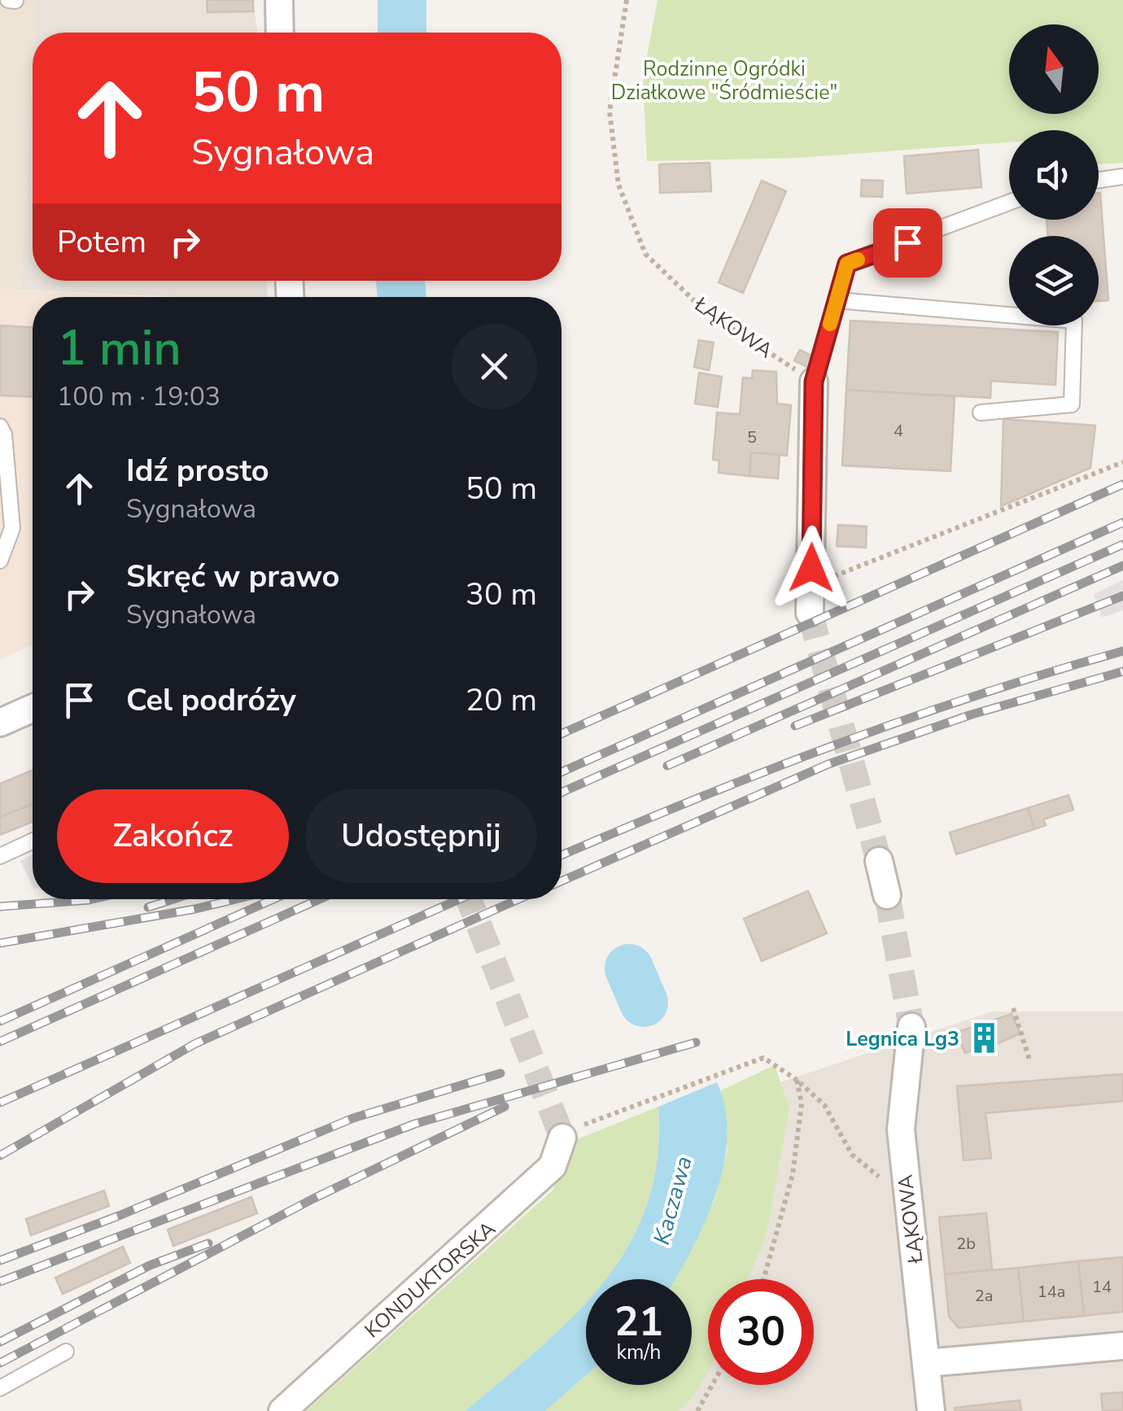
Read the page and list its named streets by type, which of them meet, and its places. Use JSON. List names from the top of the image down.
{
  "streets": {
    "street": ["ŁĄKOWA", "KONDUKTORSKA"]
  },
  "water": ["Kaczawa"],
  "parks": ["Rodzinne Ogródki Działkowe \"Śródmieście\""],
  "places": {
    "building": ["Legnica Lg3"]
  },
  "house_numbers": [
    "4",
    "5",
    "2b",
    "14",
    "14a",
    "2a"
  ],
  "north": "top",
  "page": {
    "turn": ["50 m", "Sygnałowa"],
    "then": "Potem",
    "heading": ["1 min", "100 m · 19:03"],
    "list": [
      {
        "name": "Idź prosto",
        "note": "Sygnałowa",
        "value": "50 m"
      },
      {
        "name": "Skręć w prawo",
        "note": "Sygnałowa",
        "value": "30 m"
      },
      {
        "name": "Cel podróży",
        "value": "20 m"
      }
    ],
    "buttons": ["Zakończ", "Udostępnij"],
    "speed": "21 km/h",
    "limit": "30"
  }
}
